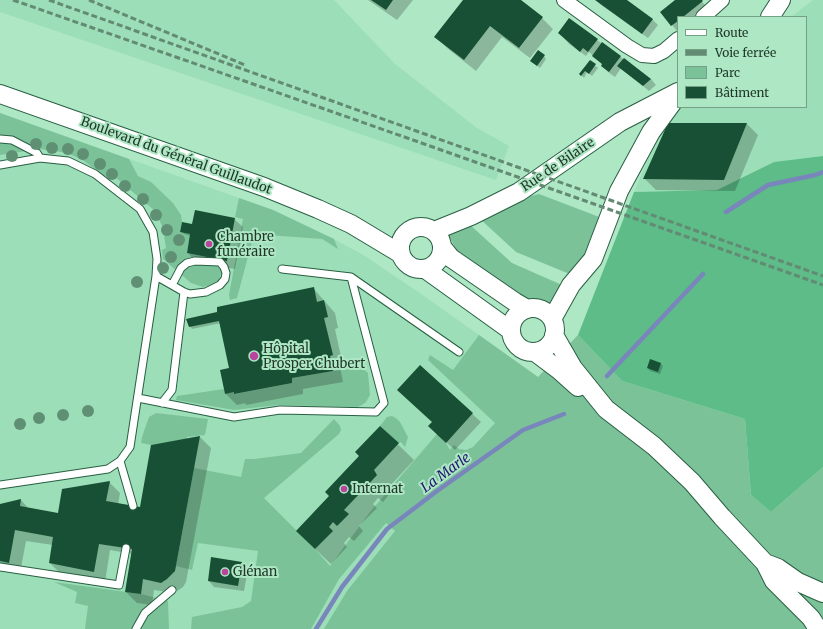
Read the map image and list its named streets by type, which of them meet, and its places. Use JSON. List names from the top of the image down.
{
  "streets": {
    "street": ["Boulevard du Général Guillaudot", "Rue de Bilaire"]
  },
  "crossings": [
    ["Boulevard du Général Guillaudot", "Rue de Bilaire"]
  ],
  "water": ["La Marle"],
  "places": [
    "Chambre funéraire",
    "Hôpital Prosper Chubert",
    "Internat",
    "Glénan"
  ],
  "legend": [
    "Route",
    "Voie ferrée",
    "Parc",
    "Bâtiment"
  ]
}
